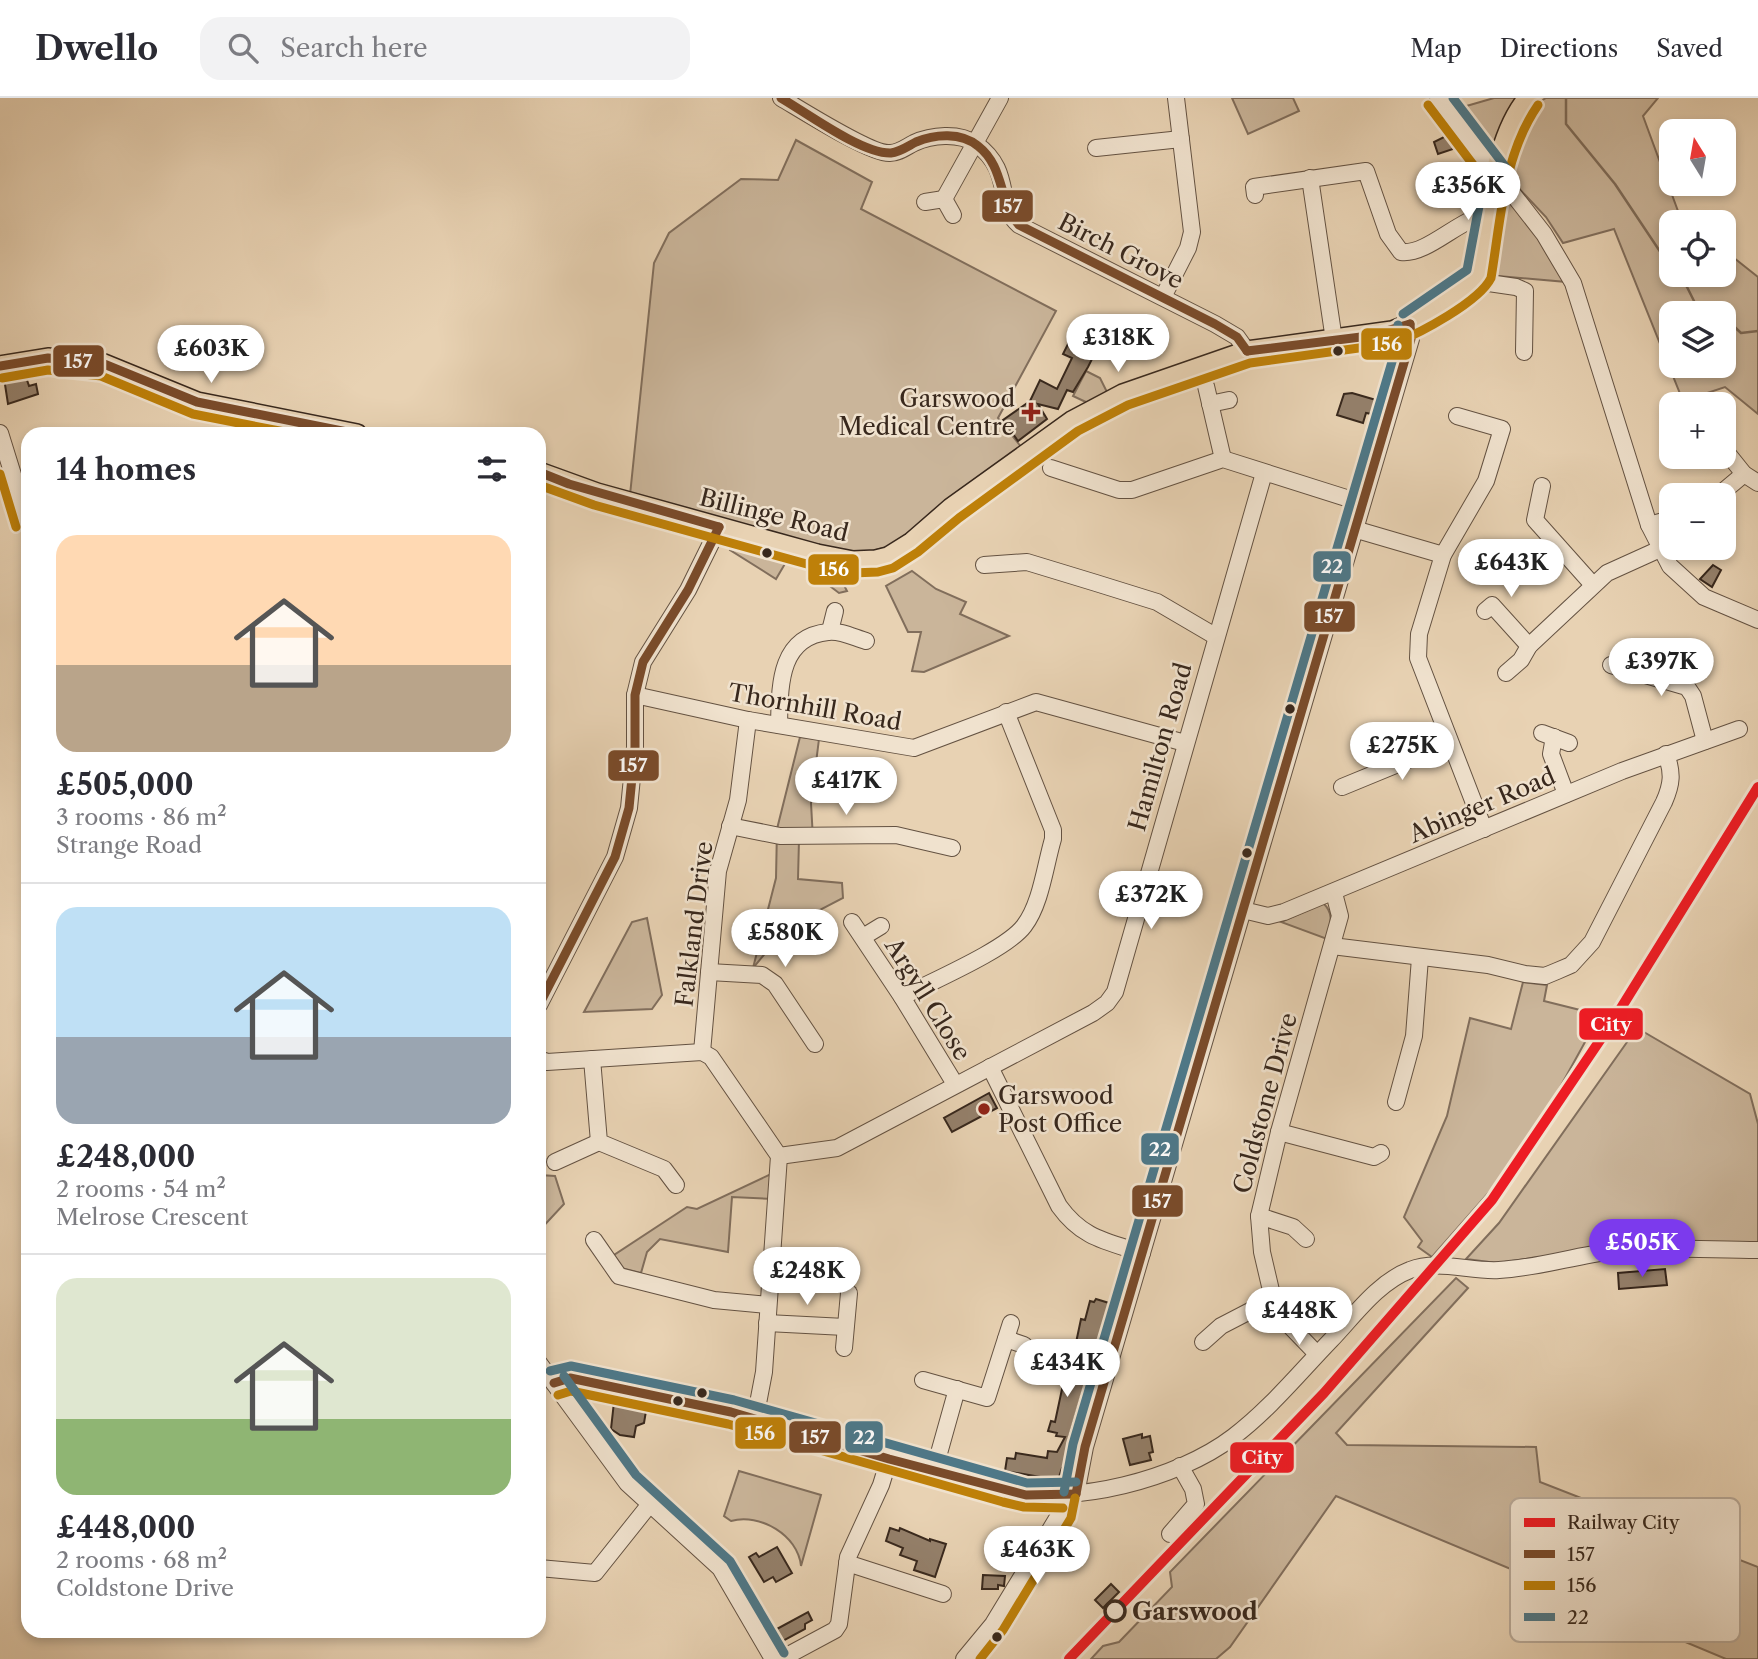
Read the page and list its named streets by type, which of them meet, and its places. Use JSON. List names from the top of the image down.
{
  "streets": {
    "main road": ["Billinge Road"],
    "street": [
      "Birch Grove",
      "Thornhill Road",
      "Hamilton Road",
      "Abinger Road",
      "Falkland Drive",
      "Argyll Close",
      "Coldstone Drive"
    ]
  },
  "crossings": [
    ["Birch Grove", "Billinge Road"],
    ["Thornhill Road", "Hamilton Road"],
    ["Thornhill Road", "Falkland Drive"],
    ["Hamilton Road", "Argyll Close"],
    ["Abinger Road", "Coldstone Drive"]
  ],
  "places": {
    "health": ["Garswood Medical Centre"],
    "other": ["Garswood Post Office", "Garswood"]
  },
  "lines": [
    "transit line 157",
    "transit line 22",
    "transit line 156",
    "rail line City"
  ],
  "legend": [
    "Railway City",
    "157",
    "156",
    "22"
  ],
  "north": "top",
  "page": {
    "header": "Dwello",
    "search": "Search here",
    "nav": ["Map", "Directions", "Saved"],
    "map_buttons": ["+", "−"],
    "price": [
      "£356K",
      "£318K",
      "£603K",
      "£643K",
      "£397K",
      "£275K",
      "£417K",
      "£372K",
      "£580K",
      "£505K",
      "£248K",
      "£448K",
      "£434K",
      "£463K"
    ],
    "heading": "14 homes",
    "list": [
      {
        "name": "£505,000",
        "note": "3 rooms · 86 m² · Strange Road"
      },
      {
        "name": "£248,000",
        "note": "2 rooms · 54 m² · Melrose Crescent"
      },
      {
        "name": "£448,000",
        "note": "2 rooms · 68 m² · Coldstone Drive"
      }
    ]
  }
}
